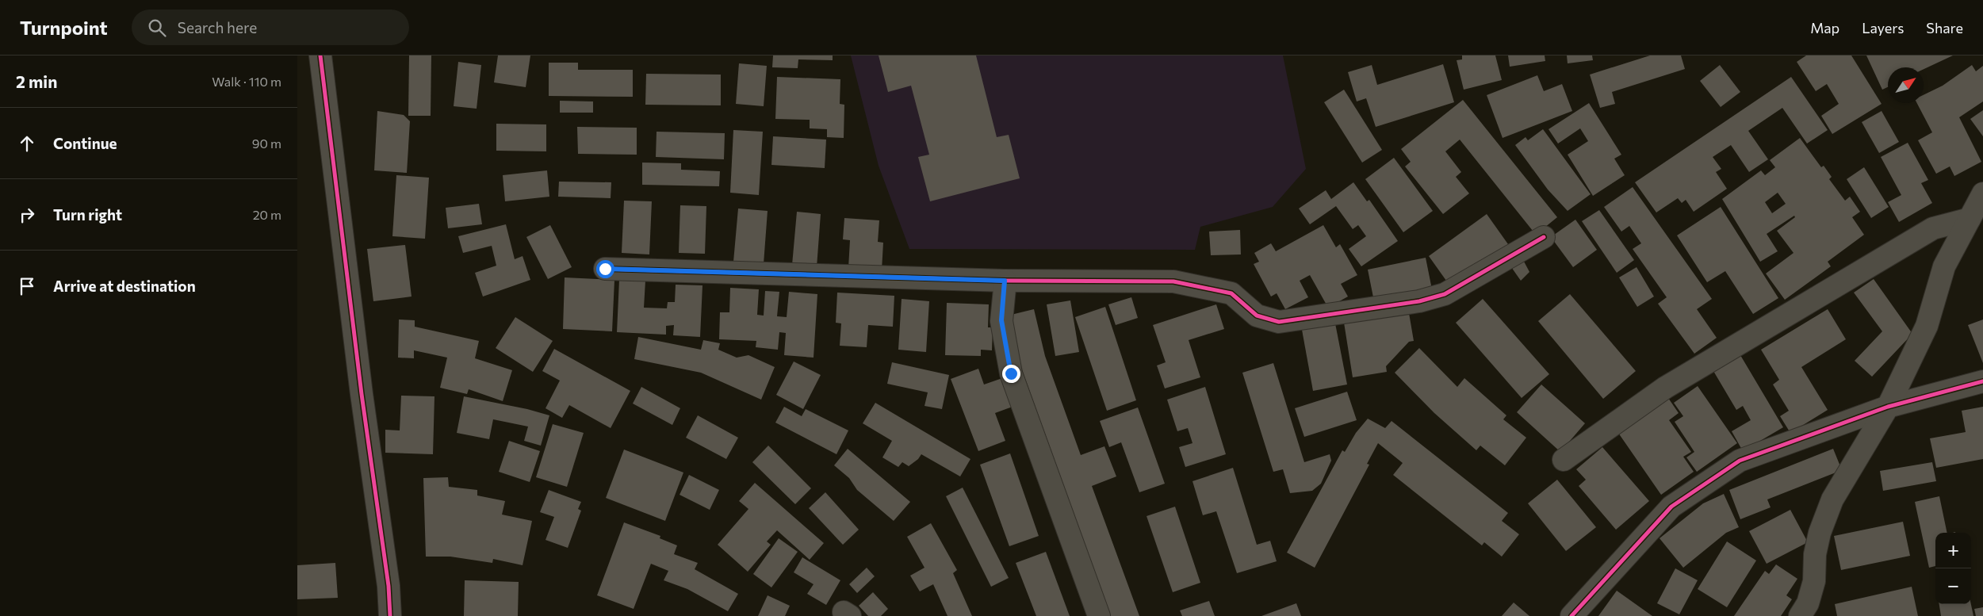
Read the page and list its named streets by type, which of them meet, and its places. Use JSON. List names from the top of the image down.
{
  "north": "top right",
  "page": {
    "header": "Turnpoint",
    "search": "Search here",
    "nav": ["Map", "Layers", "Share"],
    "heading": ["2 min", "Walk · 110 m"],
    "list": [
      ["Continue", "90 m"],
      ["Turn right", "20 m"],
      "Arrive at destination"
    ],
    "map_buttons": ["+", "−"]
  }
}
